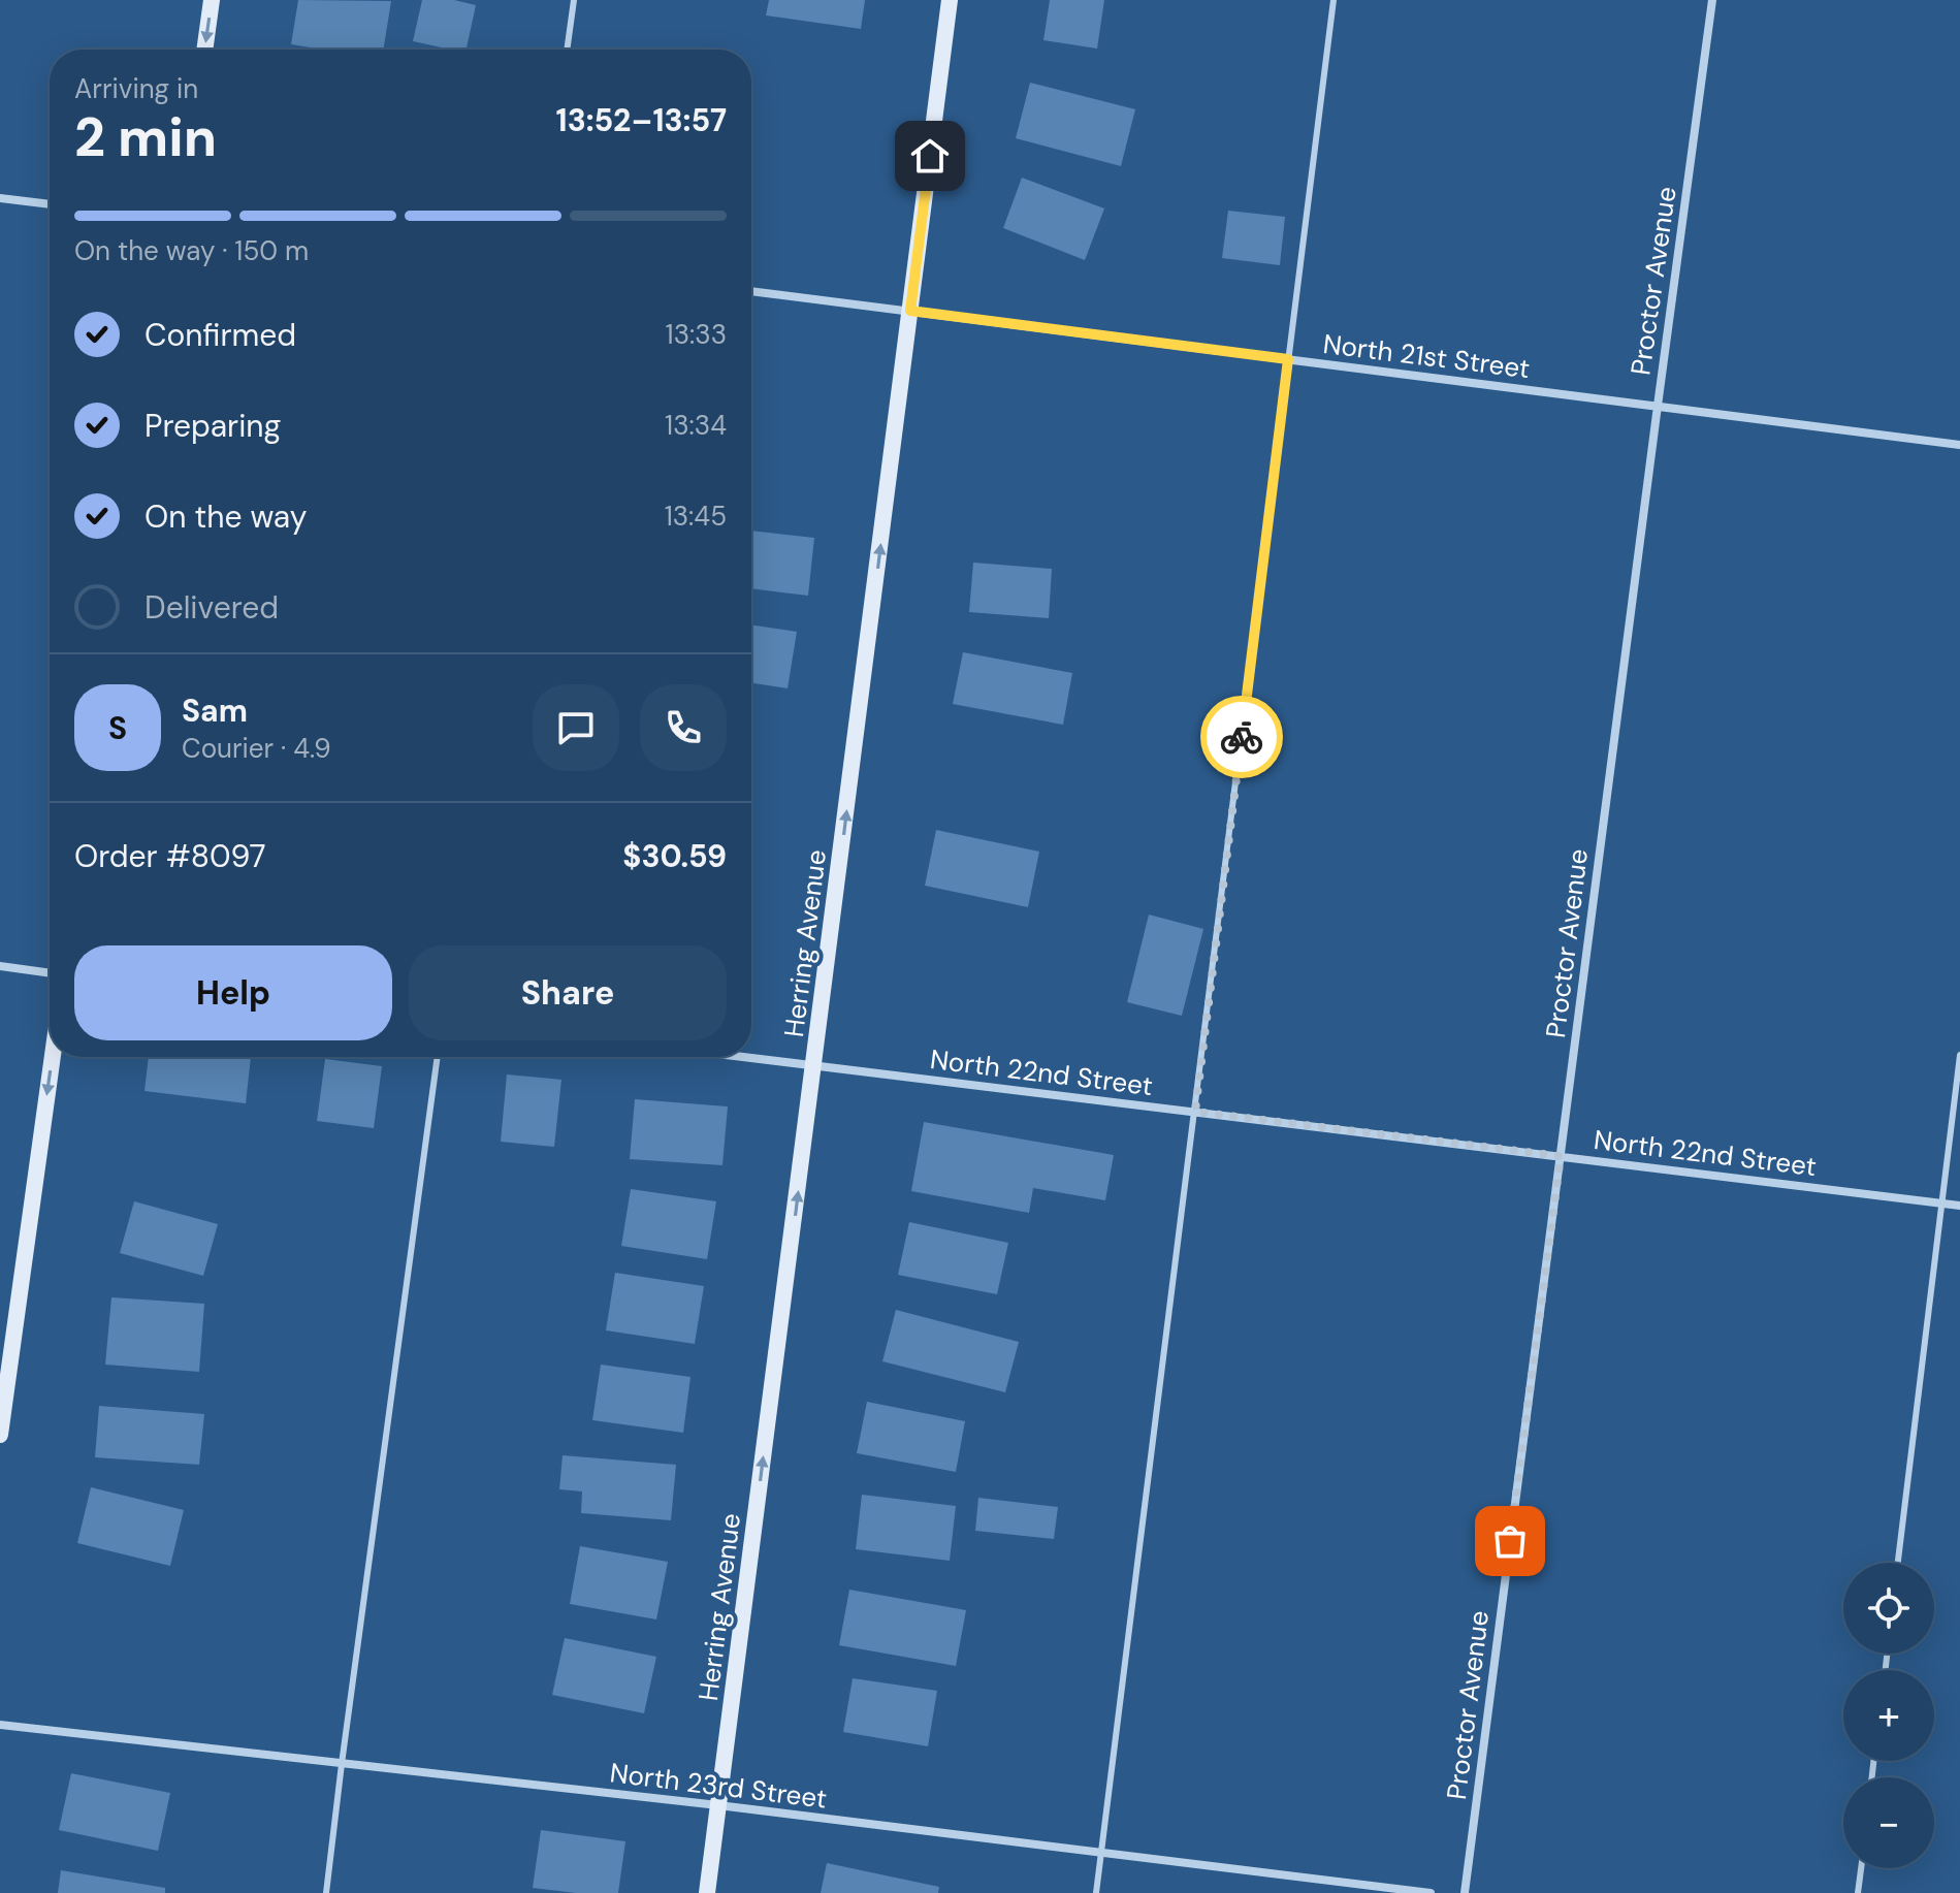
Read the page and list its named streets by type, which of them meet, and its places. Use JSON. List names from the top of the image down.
{
  "streets": {
    "main road": ["Herring Avenue"],
    "street": [
      "Proctor Avenue",
      "North 21st Street",
      "North 22nd Street",
      "North 23rd Street"
    ]
  },
  "crossings": [
    ["Proctor Avenue", "North 21st Street"],
    ["Proctor Avenue", "North 22nd Street"],
    ["North 21st Street", "Herring Avenue"],
    ["Herring Avenue", "North 22nd Street"],
    ["Herring Avenue", "North 23rd Street"]
  ],
  "one_way": ["Herring Avenue"],
  "page": {
    "heading": ["2 min", "Arriving in", "13:52–13:57"],
    "panel": [
      "Sam",
      "Courier · 4.9",
      "Order #8097",
      "$30.59"
    ],
    "bar": "On the way · 150 m",
    "list": [
      ["Confirmed", "13:33"],
      ["Preparing", "13:34"],
      ["On the way", "13:45"],
      "Delivered"
    ],
    "round": "S",
    "buttons": ["Help", "Share"],
    "map_buttons": ["+", "−"]
  }
}
